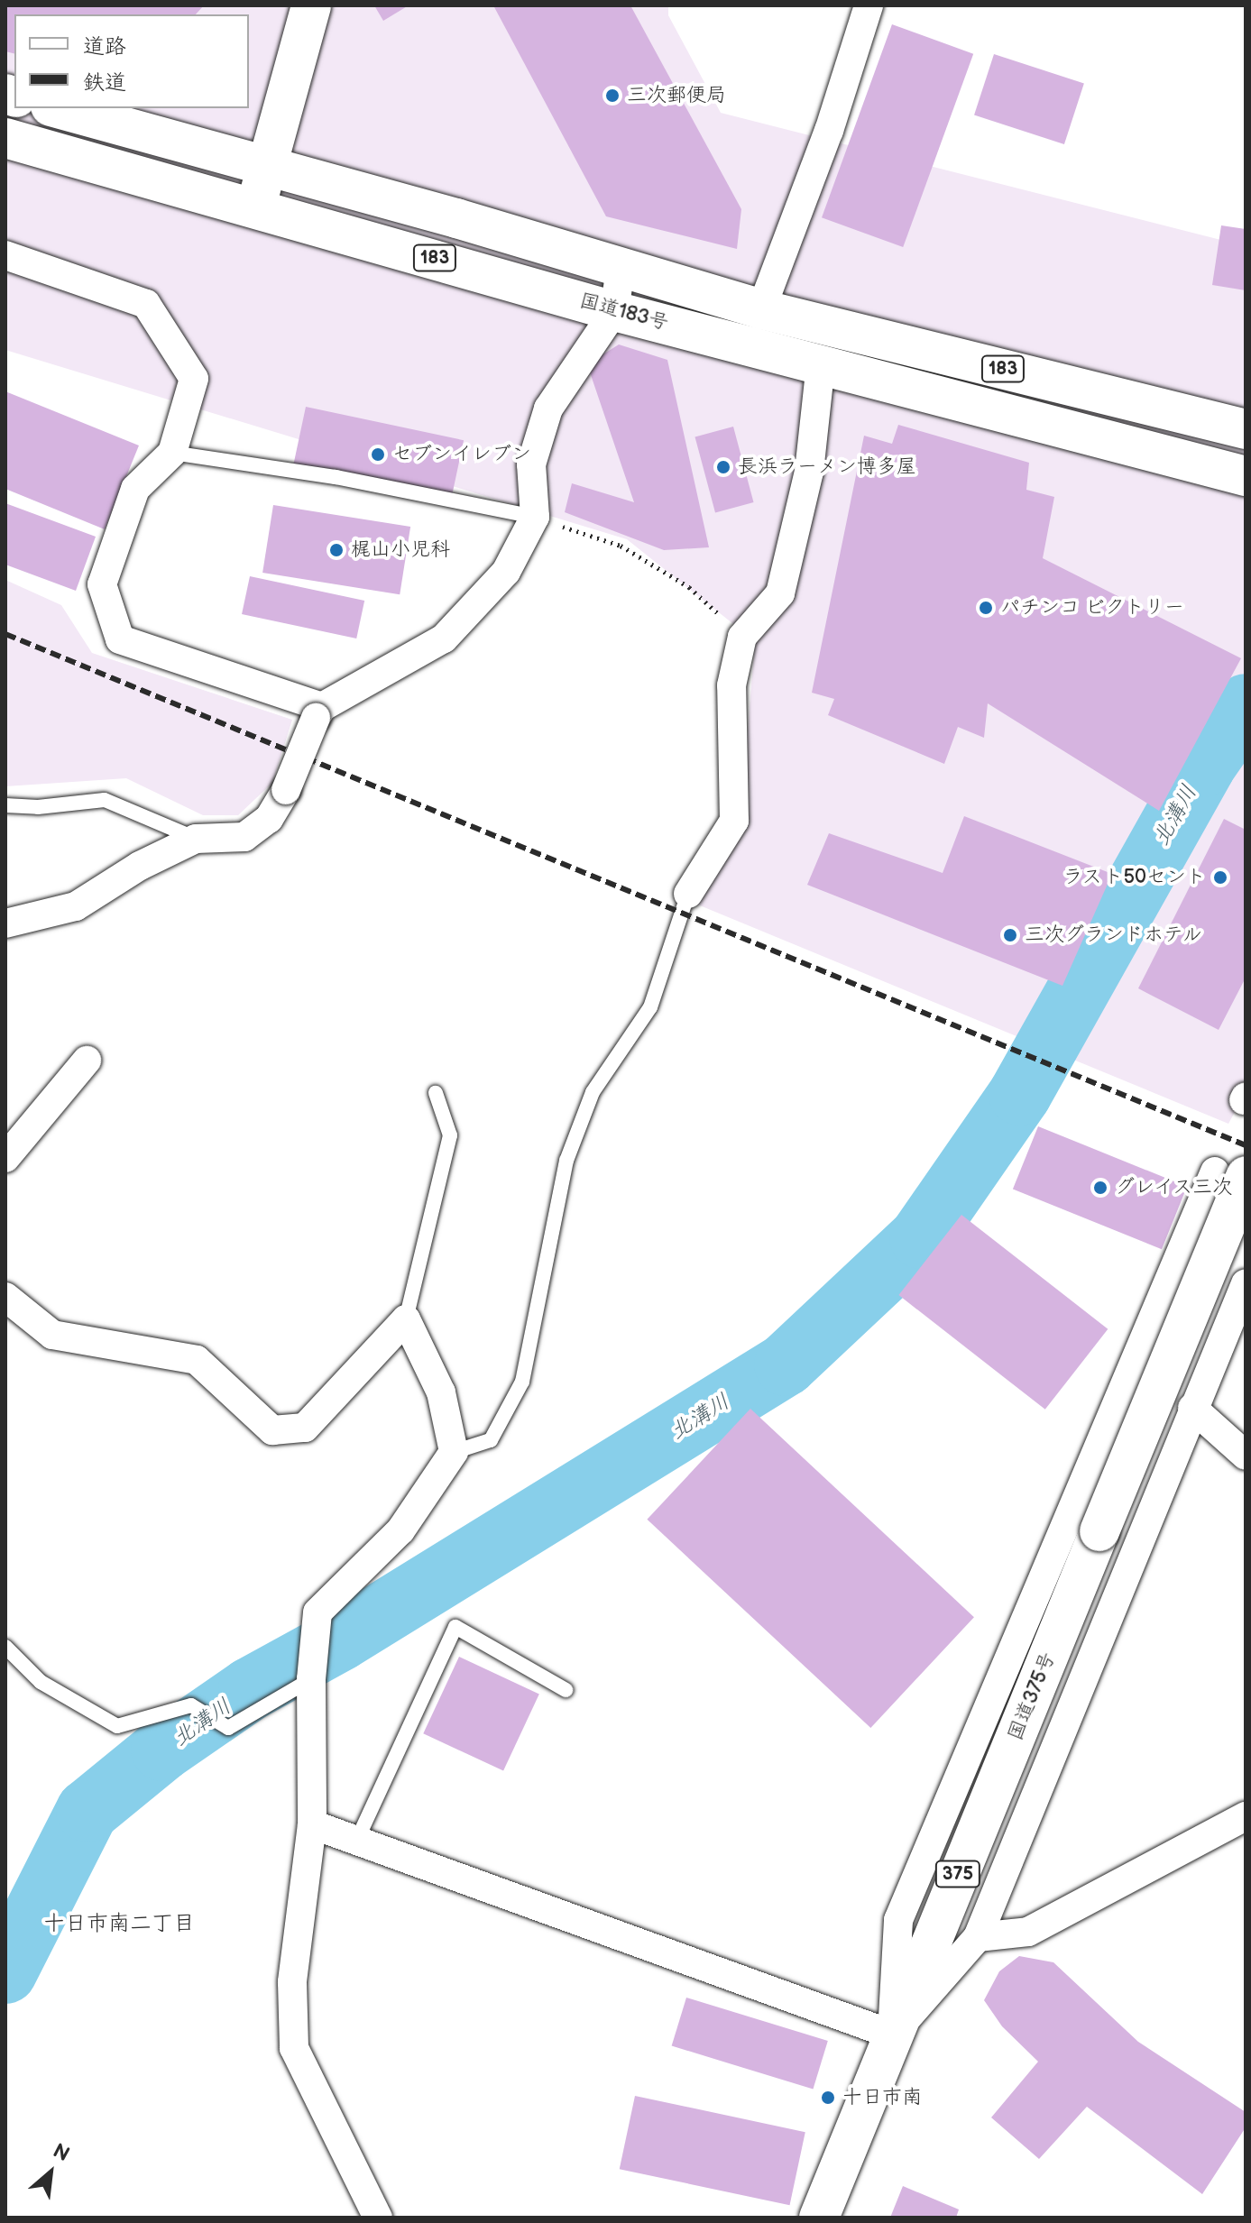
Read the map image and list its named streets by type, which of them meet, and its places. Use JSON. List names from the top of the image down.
{
  "streets": {
    "main road": [
      "183",
      "国道183号",
      "国道375号",
      "375"
    ]
  },
  "districts": ["十日市南二丁目"],
  "water": ["北溝川"],
  "places": [
    "三次郵便局",
    "セブンイレブン",
    "長浜ラーメン博多屋",
    "梶山小児科",
    "パチンコ ビクトリー",
    "ラスト50セント",
    "三次グランドホテル",
    "グレイス三次",
    "十日市南"
  ],
  "legend": ["道路", "鉄道"],
  "north": "top right"
}
